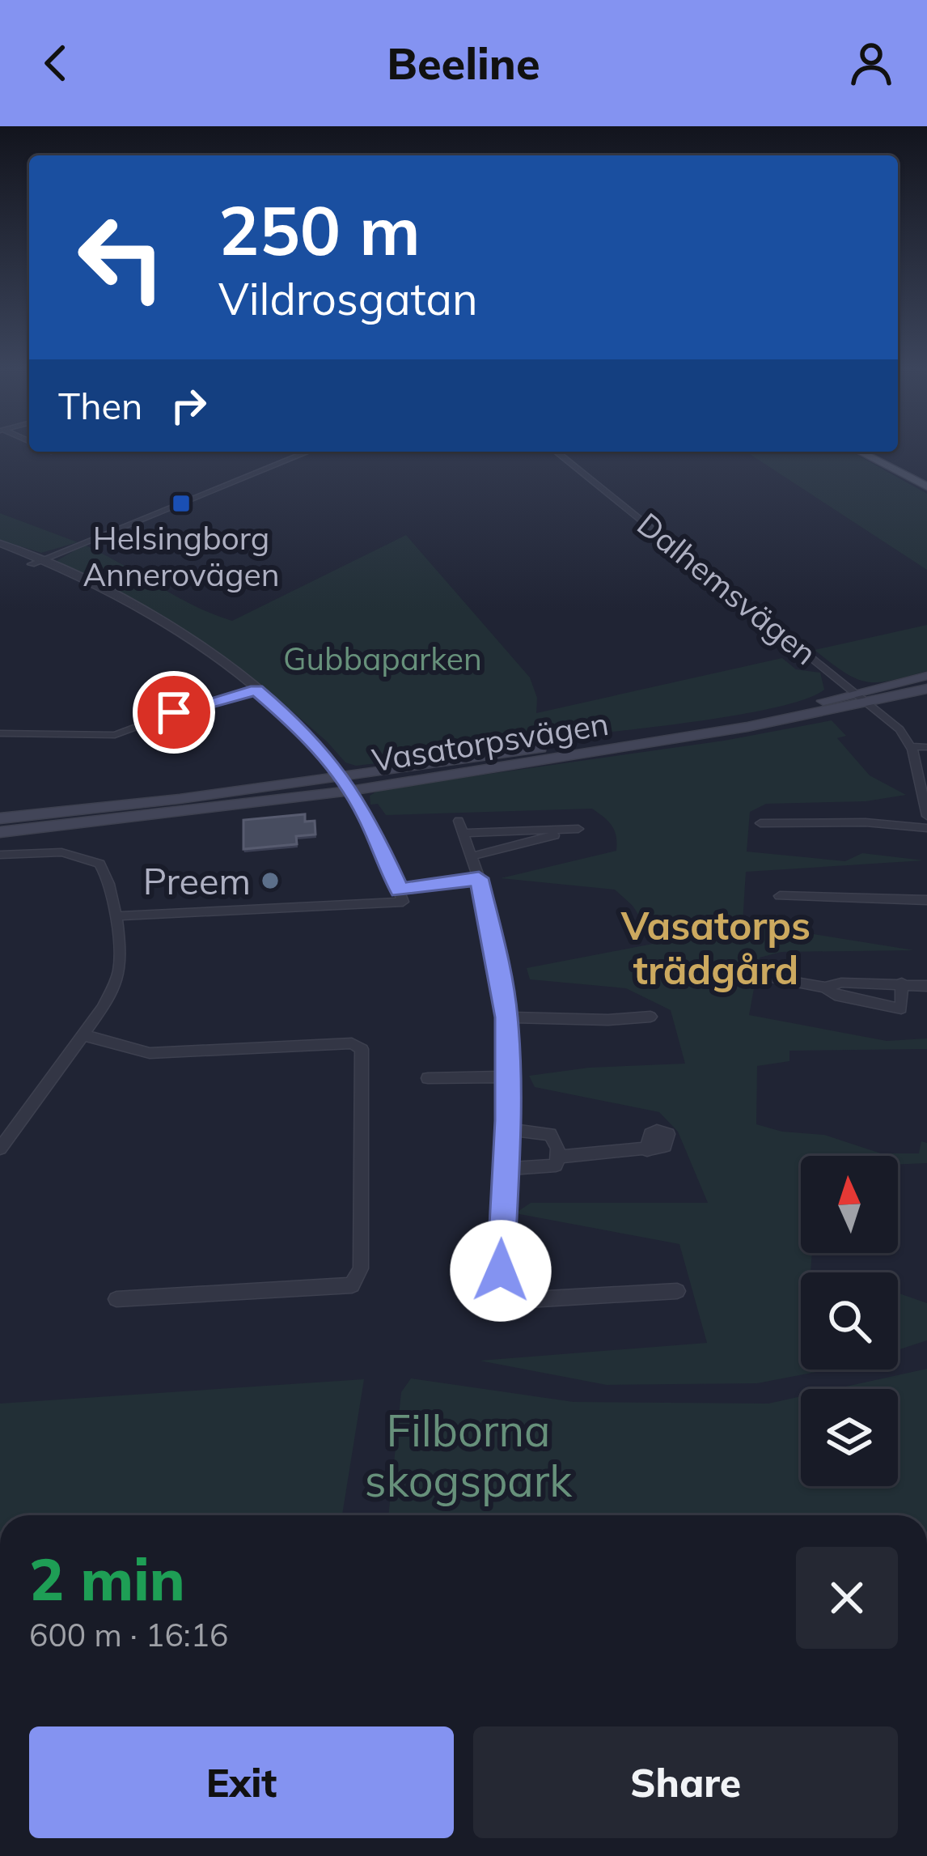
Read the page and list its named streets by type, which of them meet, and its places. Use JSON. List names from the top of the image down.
{
  "streets": {
    "main road": ["Vasatorpsvägen"],
    "street": ["Dalhemsvägen"]
  },
  "crossings": [
    ["Dalhemsvägen", "Vasatorpsvägen"]
  ],
  "districts": ["Vasatorps trädgård"],
  "parks": ["Gubbaparken", "Filborna skogspark"],
  "places": {
    "transit": ["Helsingborg Annerovägen"],
    "other": ["Preem"]
  },
  "north": "top",
  "page": {
    "header": "Beeline",
    "turn": ["250 m", "Vildrosgatan"],
    "then": "Then",
    "heading": ["2 min", "600 m · 16:16"],
    "buttons": ["Exit", "Share"]
  }
}
